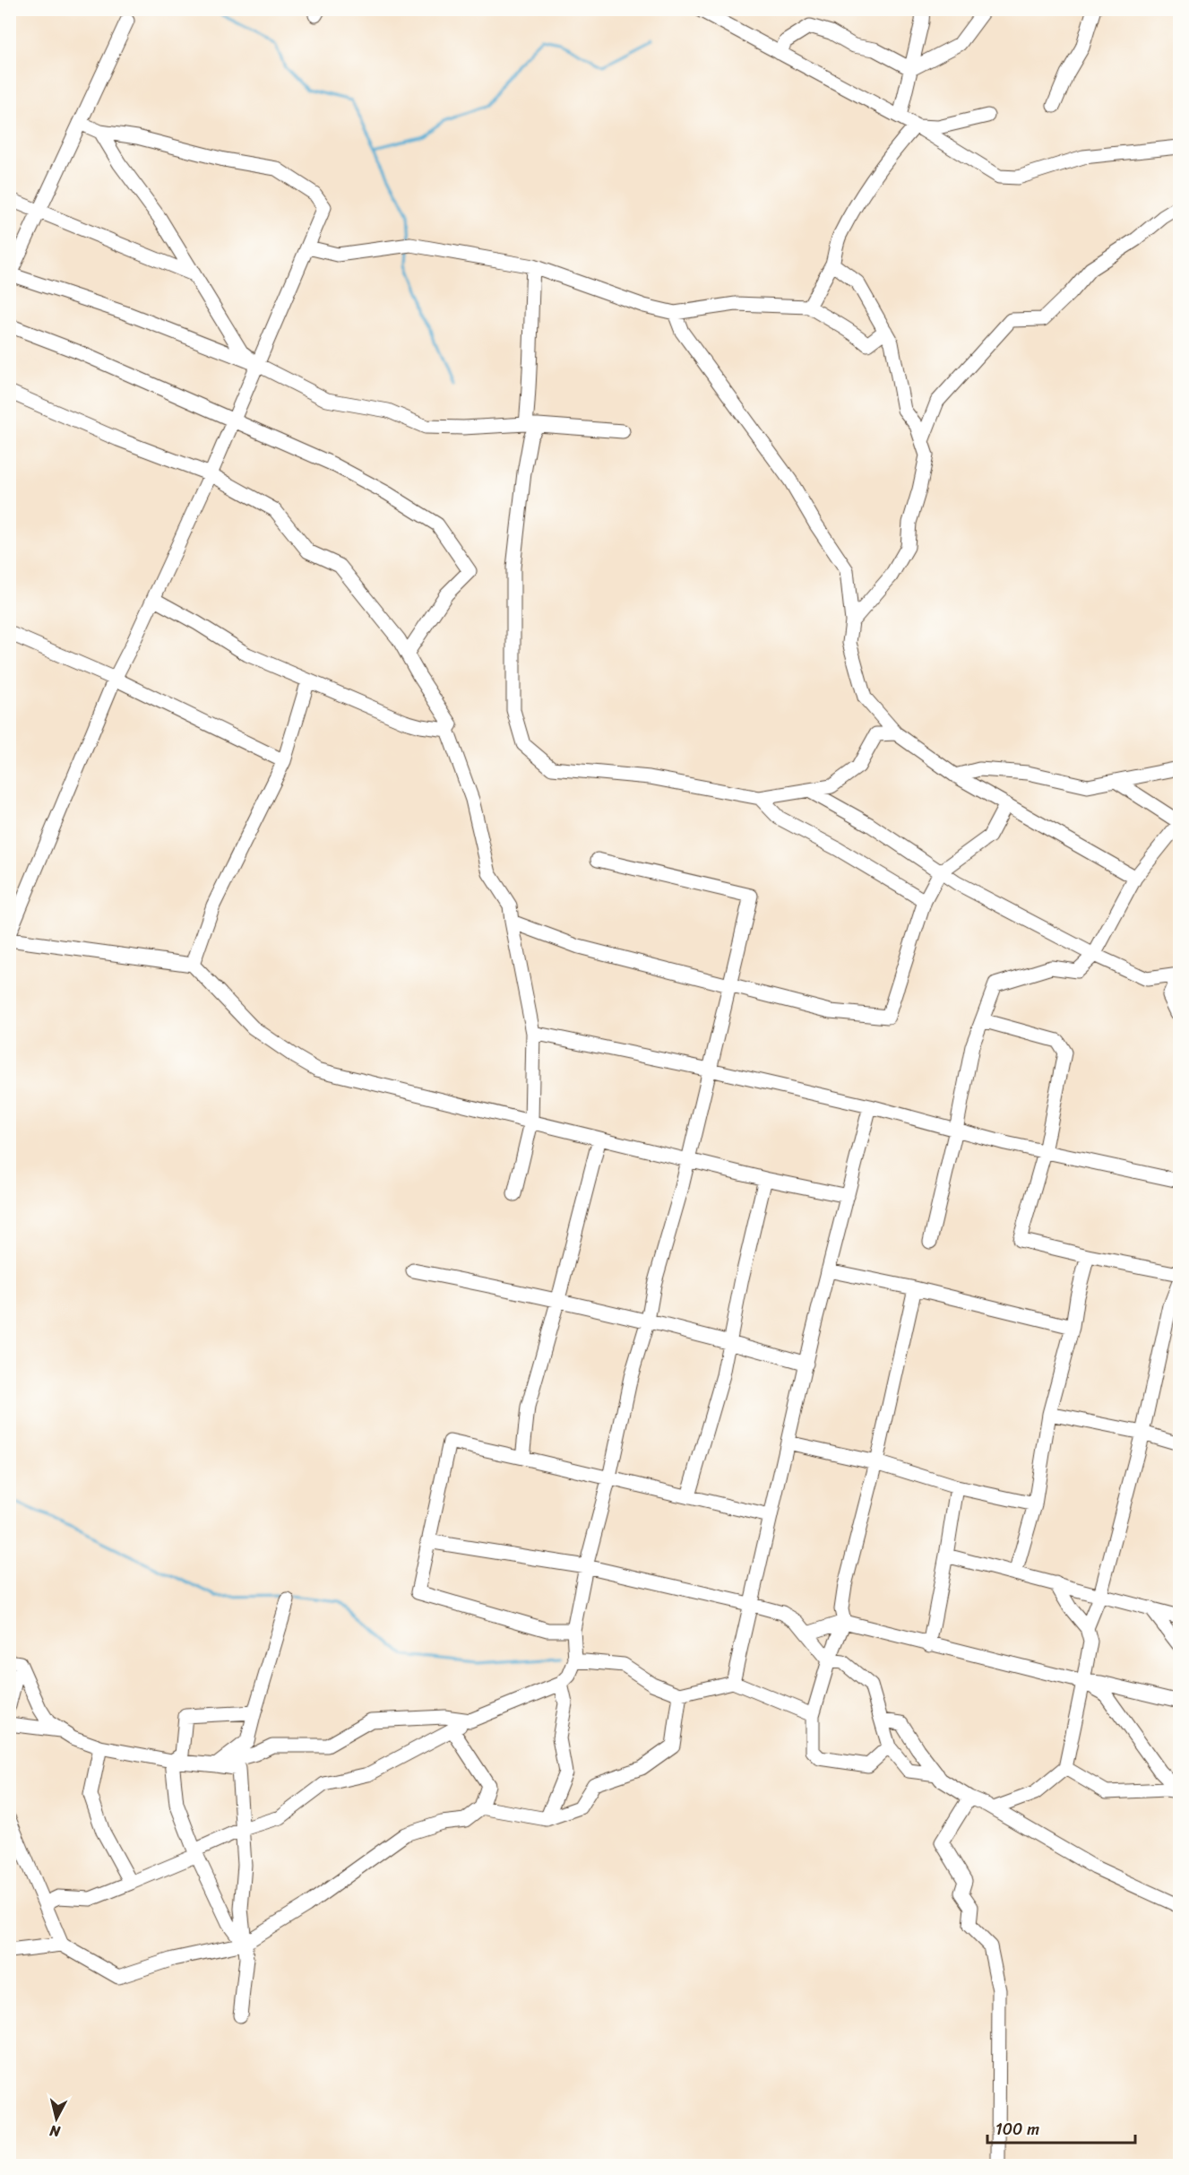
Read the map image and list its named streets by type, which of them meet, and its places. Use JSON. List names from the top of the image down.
{
  "scale_bar": "100 m",
  "north": "bottom"
}
